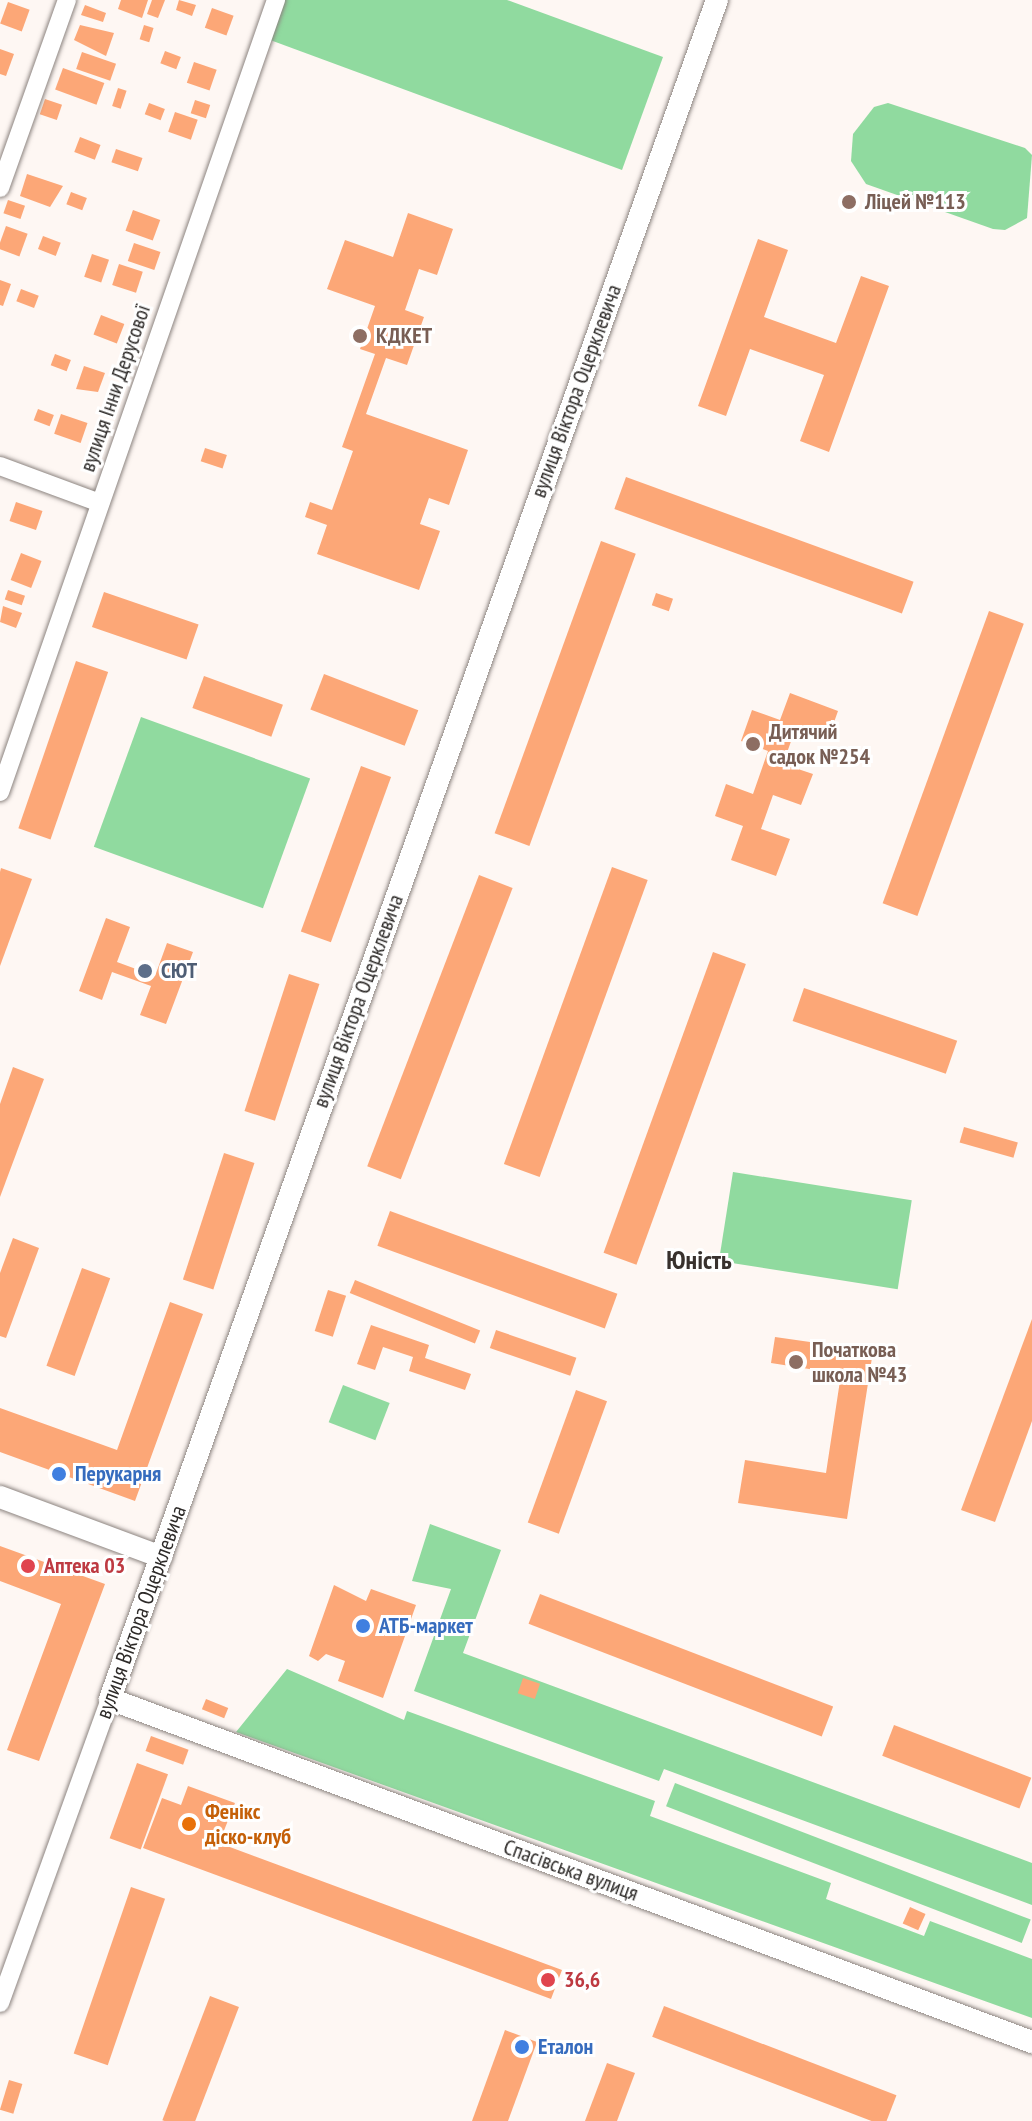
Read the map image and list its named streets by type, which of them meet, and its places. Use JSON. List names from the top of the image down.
{
  "streets": {
    "street": ["вулиця Інни Дерусової", "вулиця Віктора Оцерклевича", "Спасівська вулиця"]
  },
  "crossings": [
    ["вулиця Віктора Оцерклевича", "Спасівська вулиця"]
  ],
  "districts": ["Юність"],
  "places": [
    "Ліцей №113",
    "КДКЕТ",
    "Дитячий садок №254",
    "СЮТ",
    "Початкова школа №43",
    "Перукарня",
    "Аптека 03",
    "АТБ-маркет",
    "Фенікс діско-клуб",
    "36,6",
    "Еталон"
  ]
}
